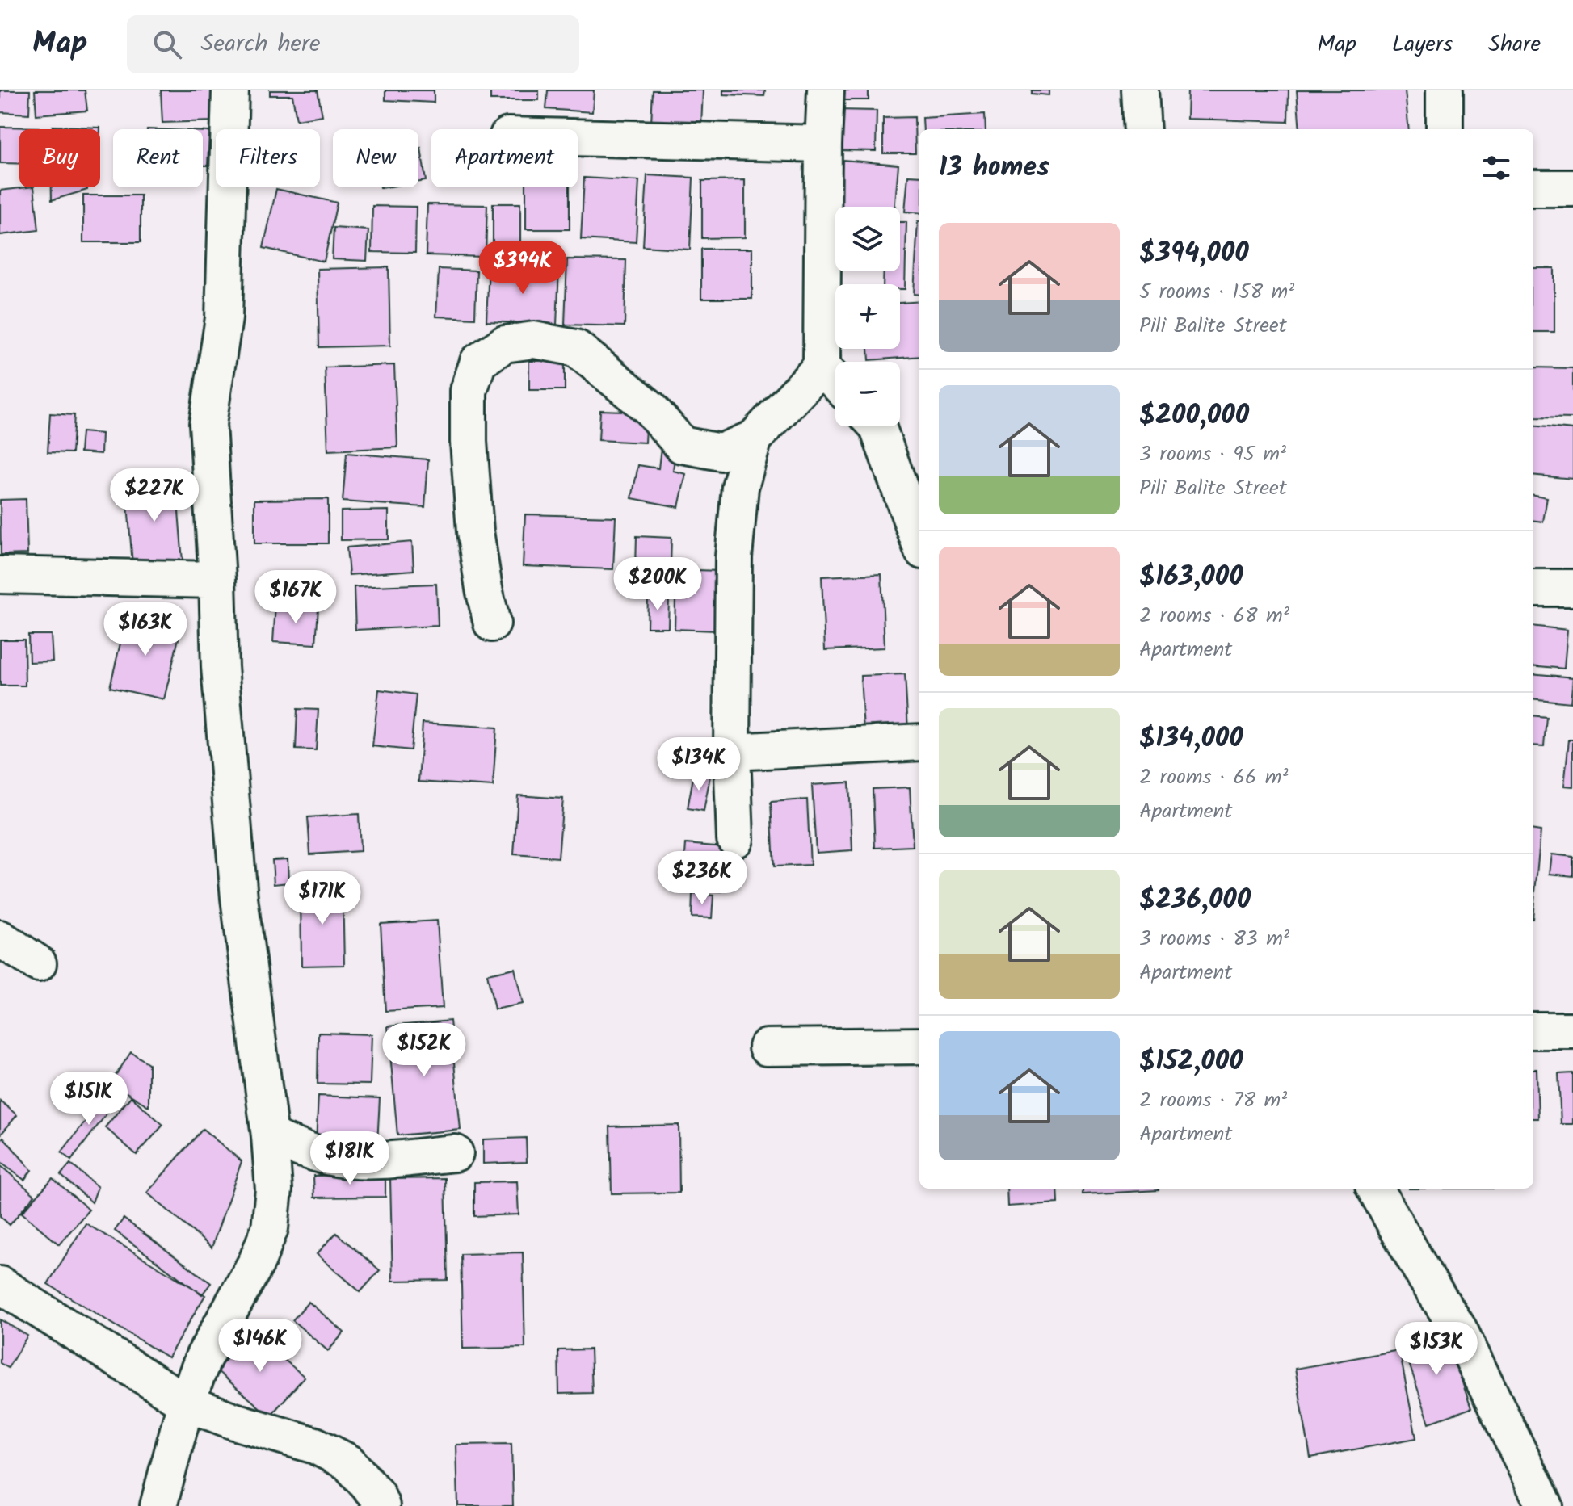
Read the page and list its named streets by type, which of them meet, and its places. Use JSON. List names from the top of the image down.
{
  "page": {
    "header": "Map",
    "search": "Search here",
    "nav": ["Map", "Layers", "Share"],
    "chip": [
      "Buy",
      "Rent",
      "Filters",
      "New",
      "Apartment"
    ],
    "heading": "13 homes",
    "map_buttons": ["+", "−"],
    "list": [
      {
        "name": "$394,000",
        "note": "5 rooms · 158 m² · Pili Balite Street"
      },
      {
        "name": "$200,000",
        "note": "3 rooms · 95 m² · Pili Balite Street"
      },
      {
        "name": "$163,000",
        "note": "2 rooms · 68 m² · Apartment"
      },
      {
        "name": "$134,000",
        "note": "2 rooms · 66 m² · Apartment"
      },
      {
        "name": "$236,000",
        "note": "3 rooms · 83 m² · Apartment"
      },
      {
        "name": "$152,000",
        "note": "2 rooms · 78 m² · Apartment"
      }
    ],
    "price": [
      "$394K",
      "$227K",
      "$200K",
      "$167K",
      "$163K",
      "$134K",
      "$236K",
      "$171K",
      "$152K",
      "$151K",
      "$181K",
      "$146K",
      "$153K"
    ]
  }
}
